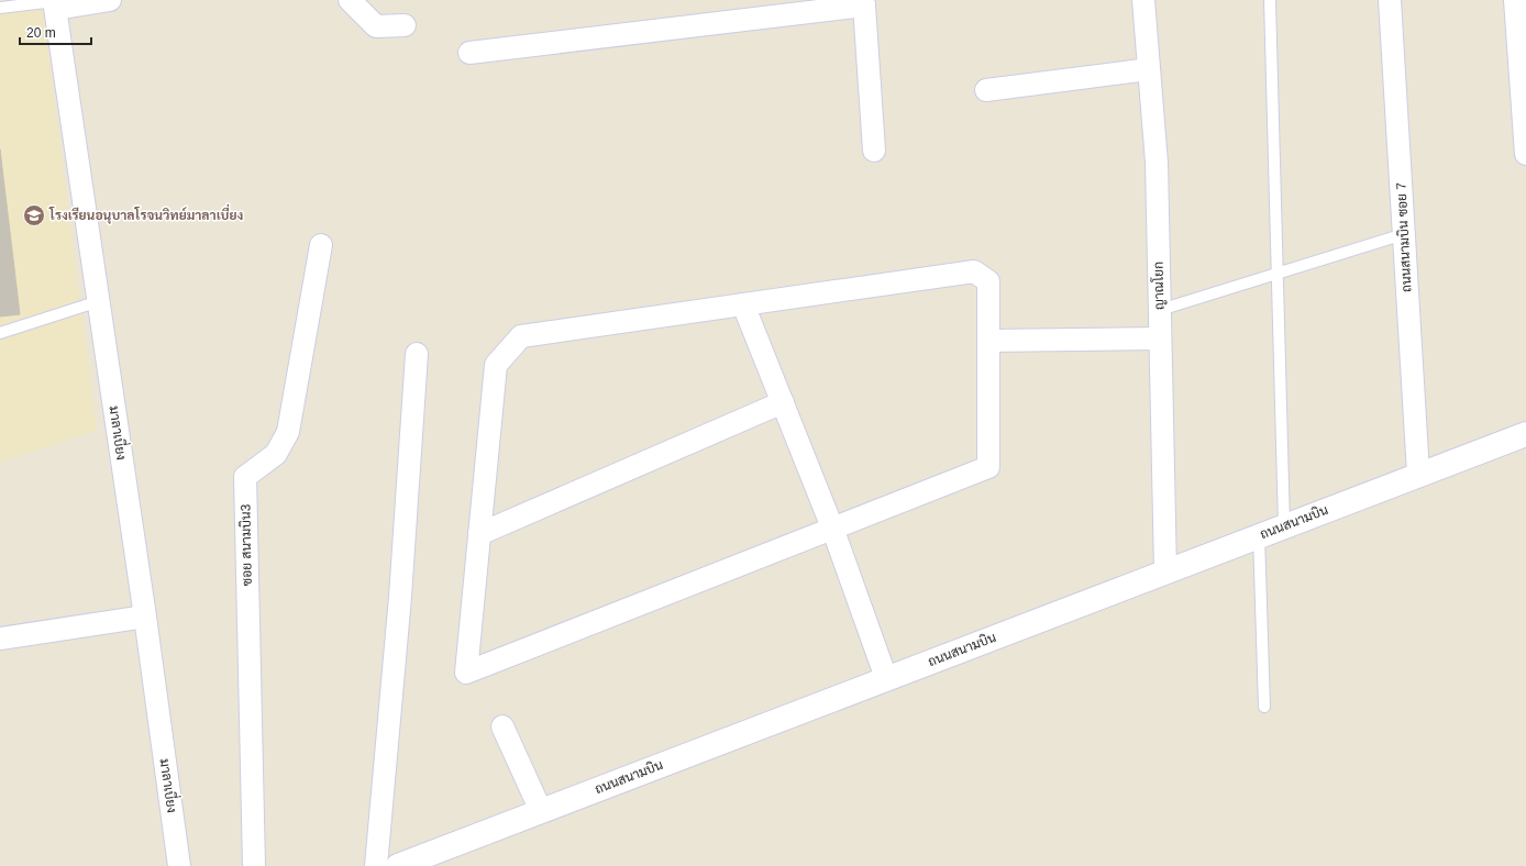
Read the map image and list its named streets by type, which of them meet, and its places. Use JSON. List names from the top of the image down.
{
  "streets": {
    "street": [
      "ถนนสนามบิน ซอย 7",
      "ญาณโยก",
      "มาลาเบี่ยง",
      "ถนนสนามบิน",
      "ซอย สนามบิน3"
    ]
  },
  "crossings": [
    ["ถนนสนามบิน ซอย 7", "ถนนสนามบิน"],
    ["ญาณโยก", "ถนนสนามบิน"]
  ],
  "places": {
    "school or university": ["โรงเรียนอนุบาลโรจนวิทย์มาลาเบี่ยง"]
  },
  "scale_bar": "20 m"
}
